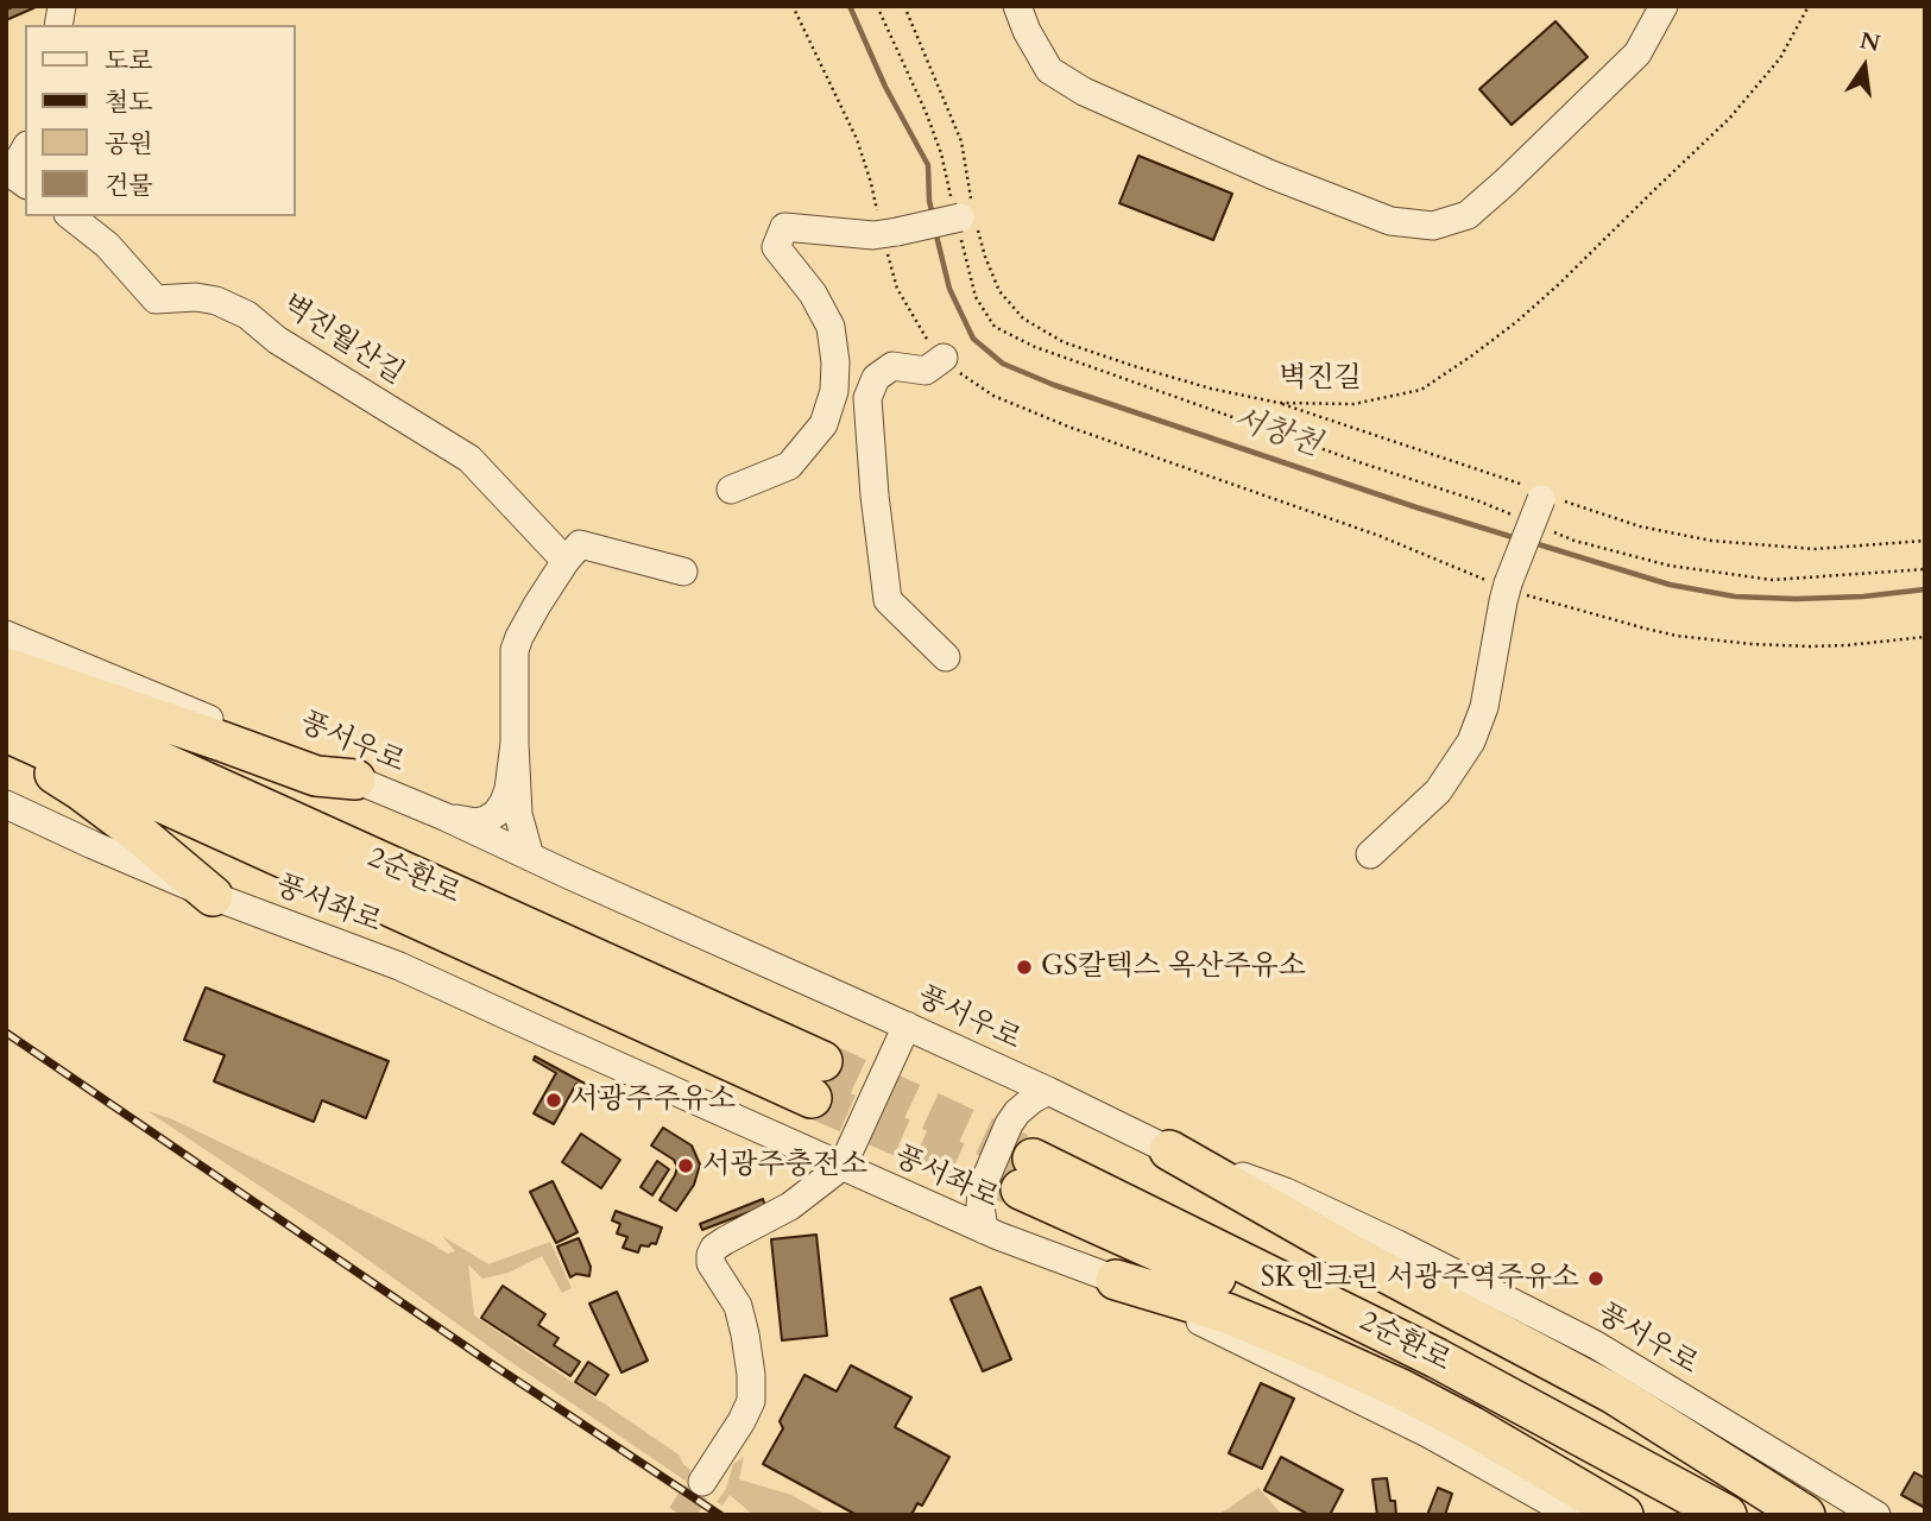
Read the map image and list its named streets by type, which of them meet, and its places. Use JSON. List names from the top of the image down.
{
  "streets": {
    "highway": ["2순환로"],
    "street": ["벽진월산길", "풍서우로", "풍서좌로"],
    "path": ["벽진길"]
  },
  "water": ["서창천"],
  "places": [
    "GS칼텍스 옥산주유소",
    "서광주주유소",
    "서광주충전소",
    "SK엔크린 서광주역주유소"
  ],
  "legend": [
    "도로",
    "철도",
    "공원",
    "건물"
  ],
  "north": "top"
}
